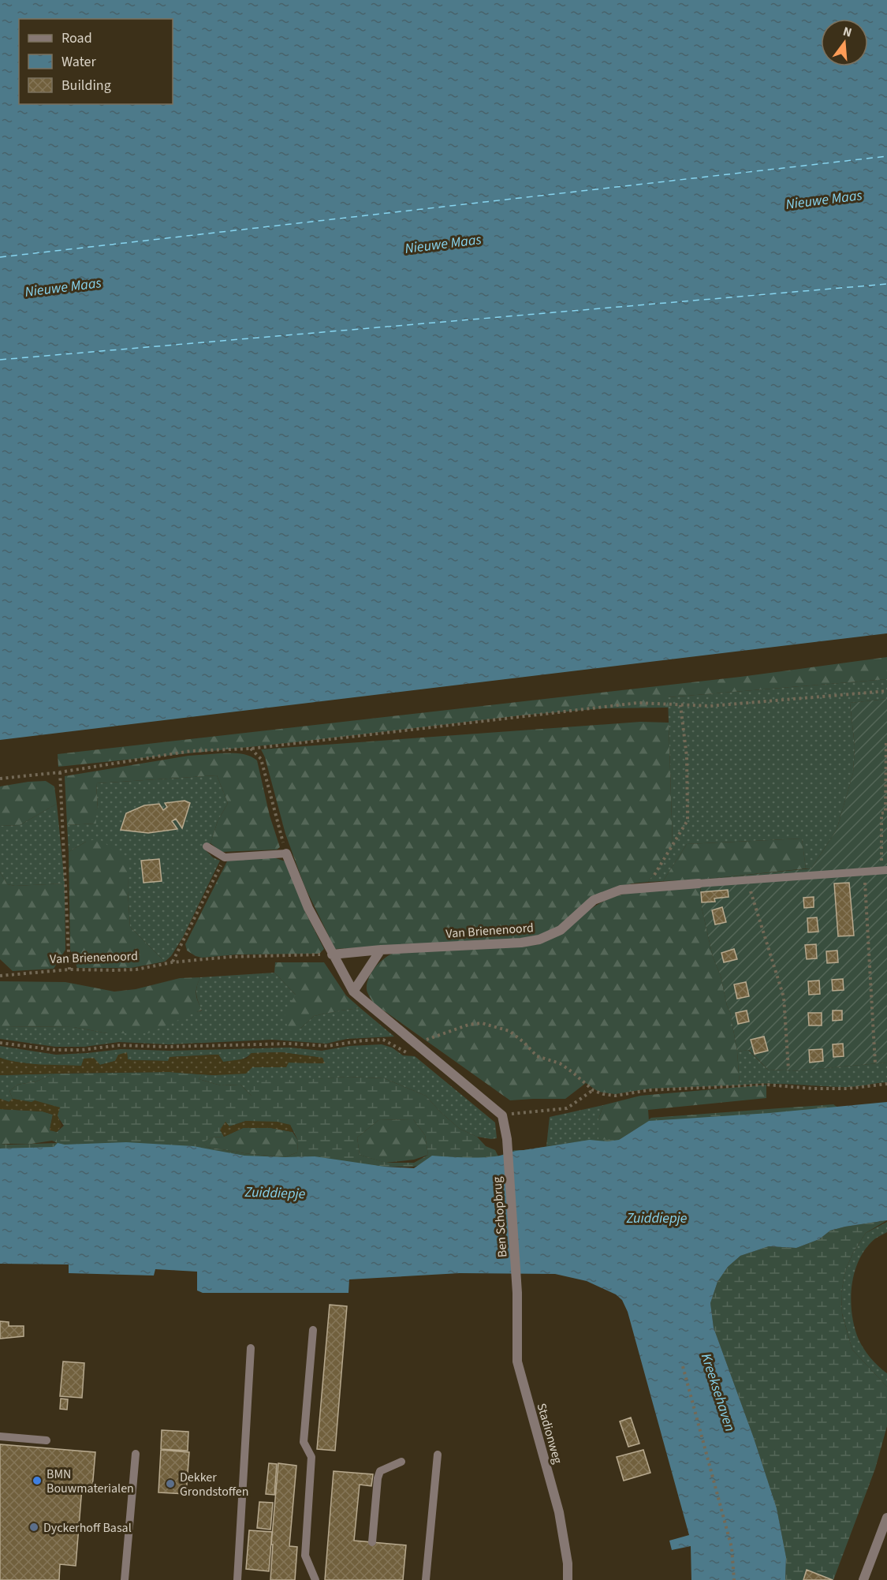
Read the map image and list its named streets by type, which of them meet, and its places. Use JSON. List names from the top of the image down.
{
  "streets": {
    "street": ["Van Brienenoord", "Ben Schopbrug", "Stadionweg"]
  },
  "crossings": [
    ["Ben Schopbrug", "Stadionweg"]
  ],
  "water": ["Nieuwe Maas", "Zuiddiepje", "Kreeksehaven"],
  "places": ["BMN Bouwmaterialen", "Dekker Grondstoffen", "Dyckerhoff Basal"],
  "legend": ["Road", "Water", "Building"],
  "north": "top"
}
